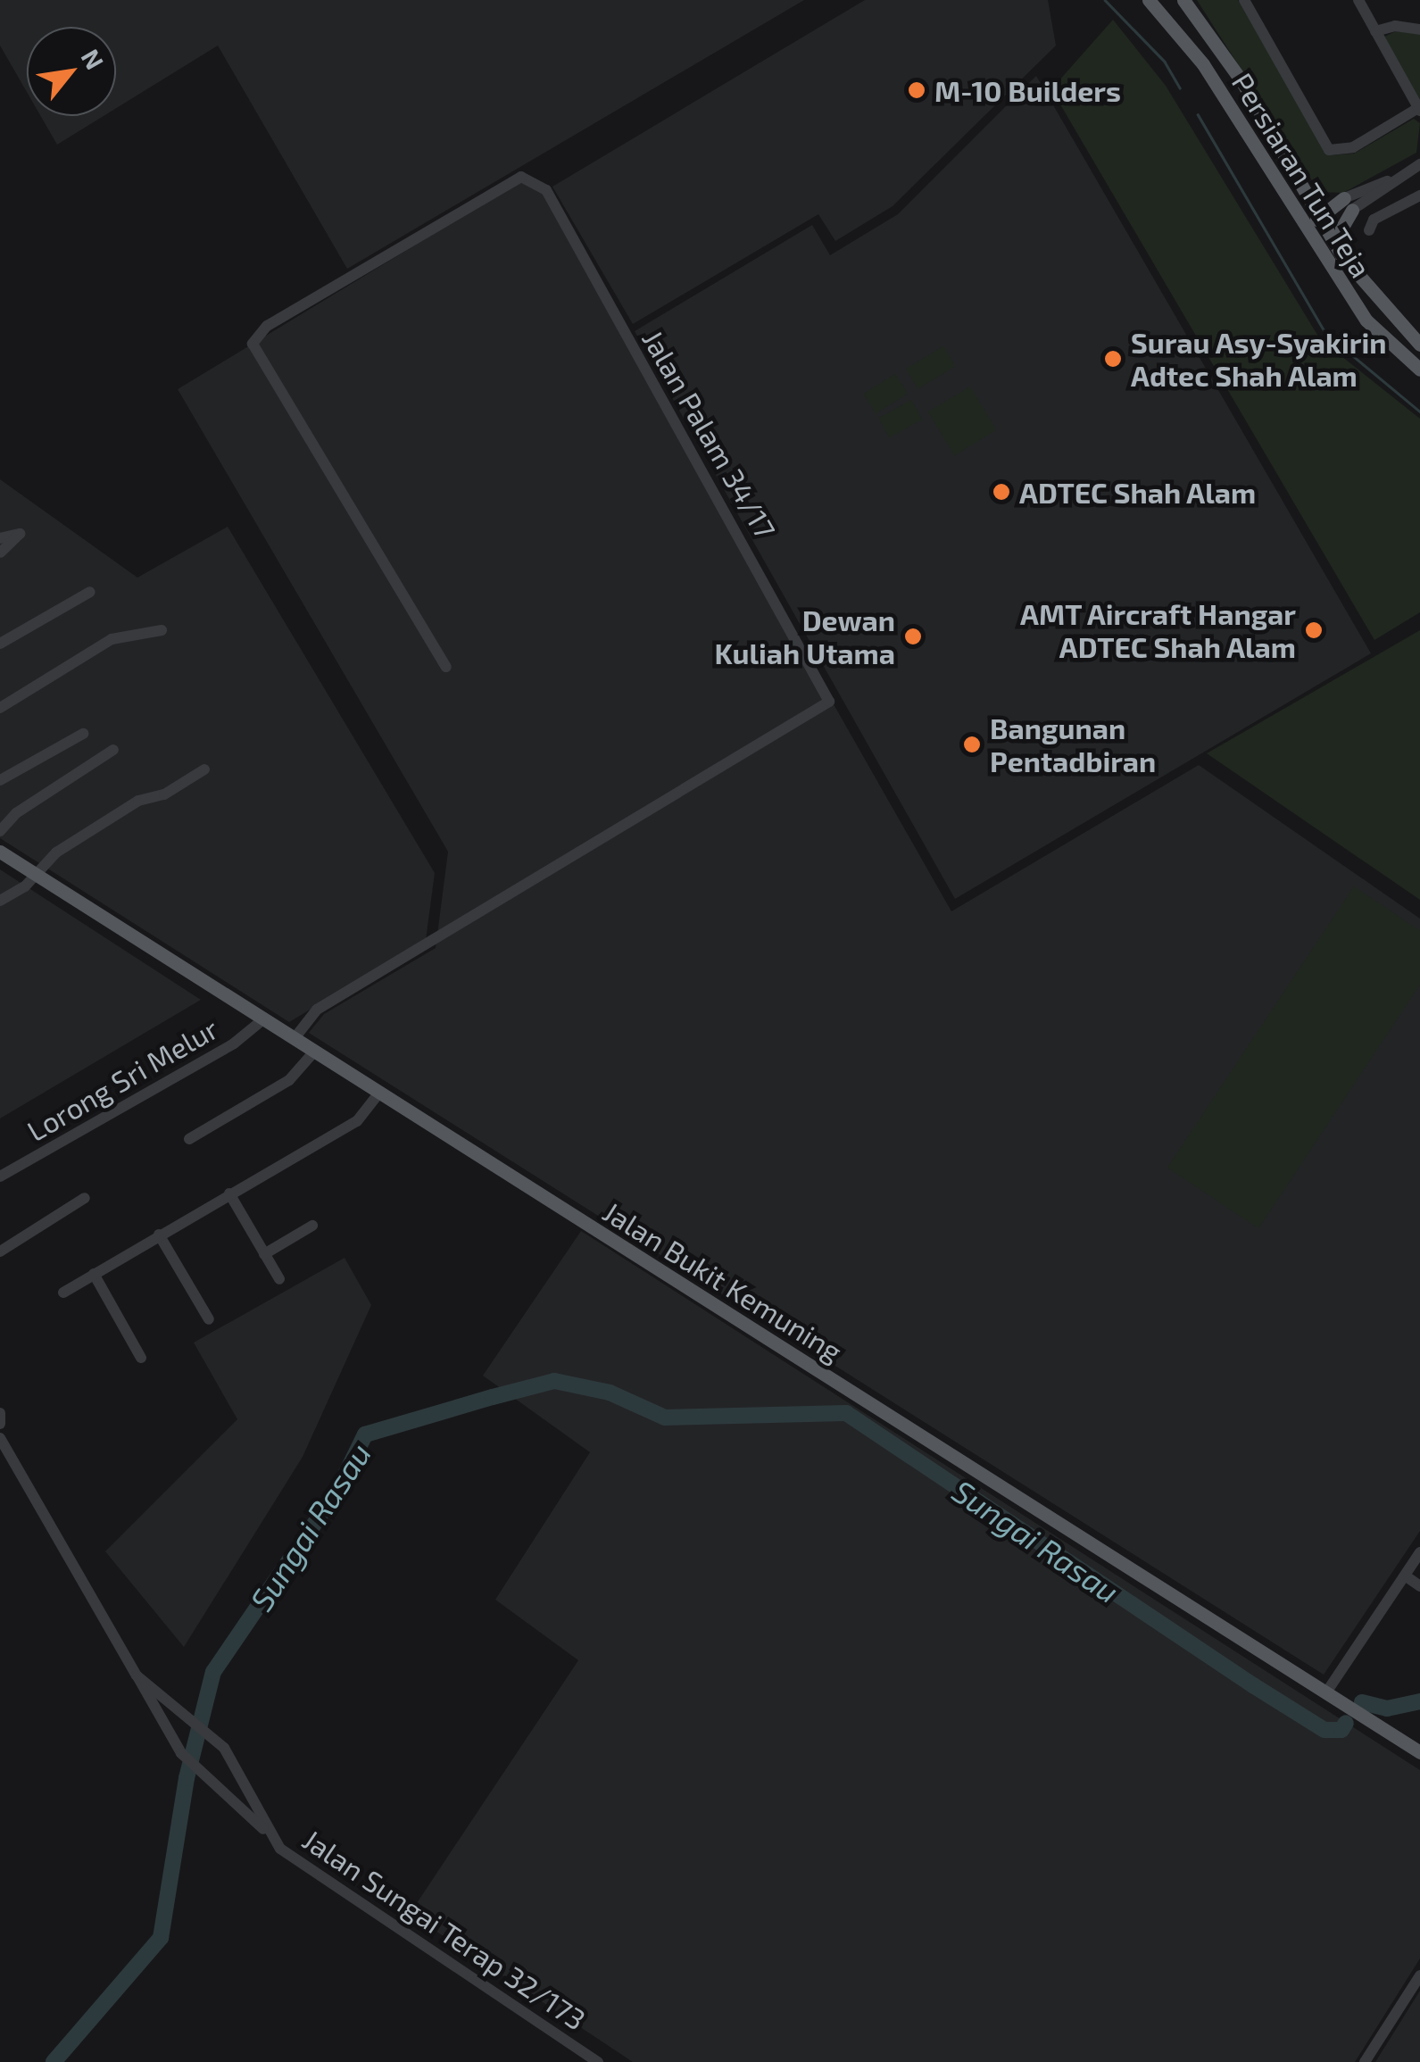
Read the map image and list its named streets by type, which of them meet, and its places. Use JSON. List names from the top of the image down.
{
  "streets": {
    "main road": ["Persiaran Tun Teja", "Jalan Bukit Kemuning"],
    "street": ["Jalan Palam 34/17", "Lorong Sri Melur", "Jalan Sungai Terap 32/173"]
  },
  "crossings": [
    ["Jalan Palam 34/17", "Jalan Bukit Kemuning"],
    ["Lorong Sri Melur", "Jalan Bukit Kemuning"]
  ],
  "water": ["Sungai Rasau"],
  "places": [
    "M-10 Builders",
    "Surau Asy-Syakirin Adtec Shah Alam",
    "ADTEC Shah Alam",
    "AMT Aircraft Hangar ADTEC Shah Alam",
    "Dewan Kuliah Utama",
    "Bangunan Pentadbiran"
  ],
  "north": "top right"
}
